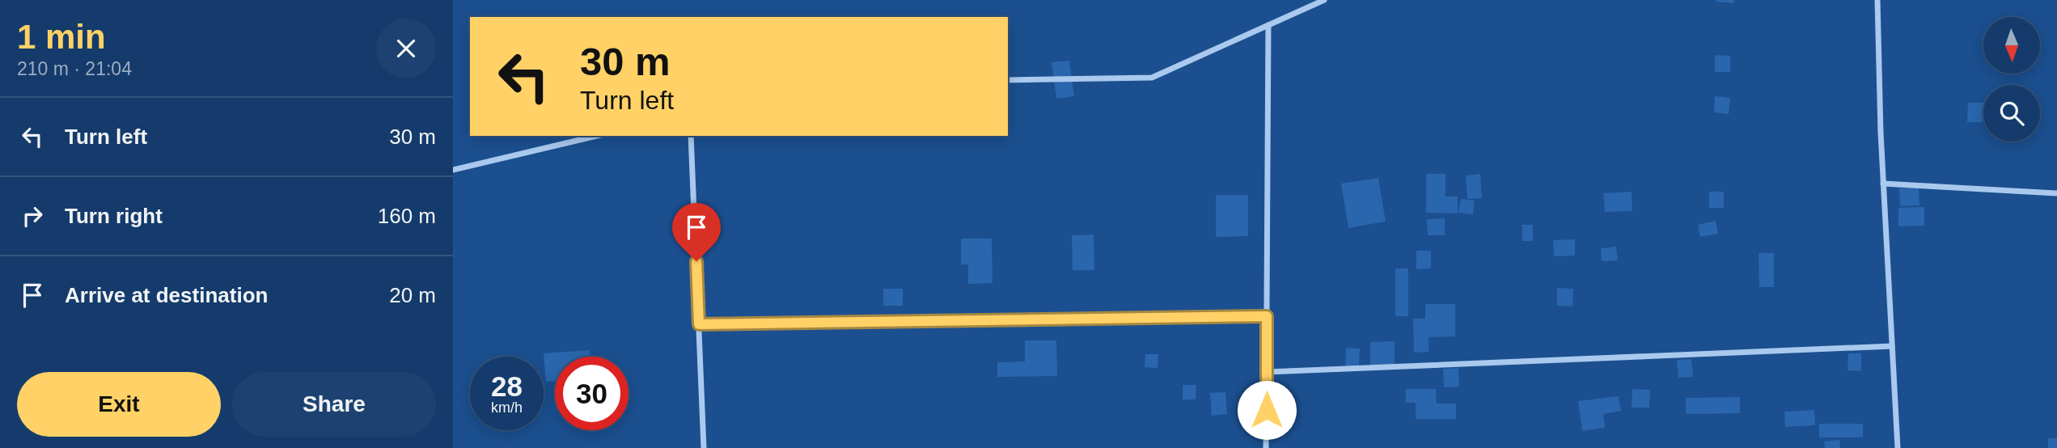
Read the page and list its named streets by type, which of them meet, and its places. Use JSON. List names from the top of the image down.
{
  "north": "bottom",
  "page": {
    "heading": ["1 min", "210 m · 21:04"],
    "turn": ["30 m", "Turn left"],
    "list": [
      {
        "name": "Turn left",
        "value": "30 m"
      },
      {
        "name": "Turn right",
        "value": "160 m"
      },
      {
        "name": "Arrive at destination",
        "value": "20 m"
      }
    ],
    "speed": "28 km/h",
    "limit": "30",
    "buttons": ["Exit", "Share"]
  }
}
